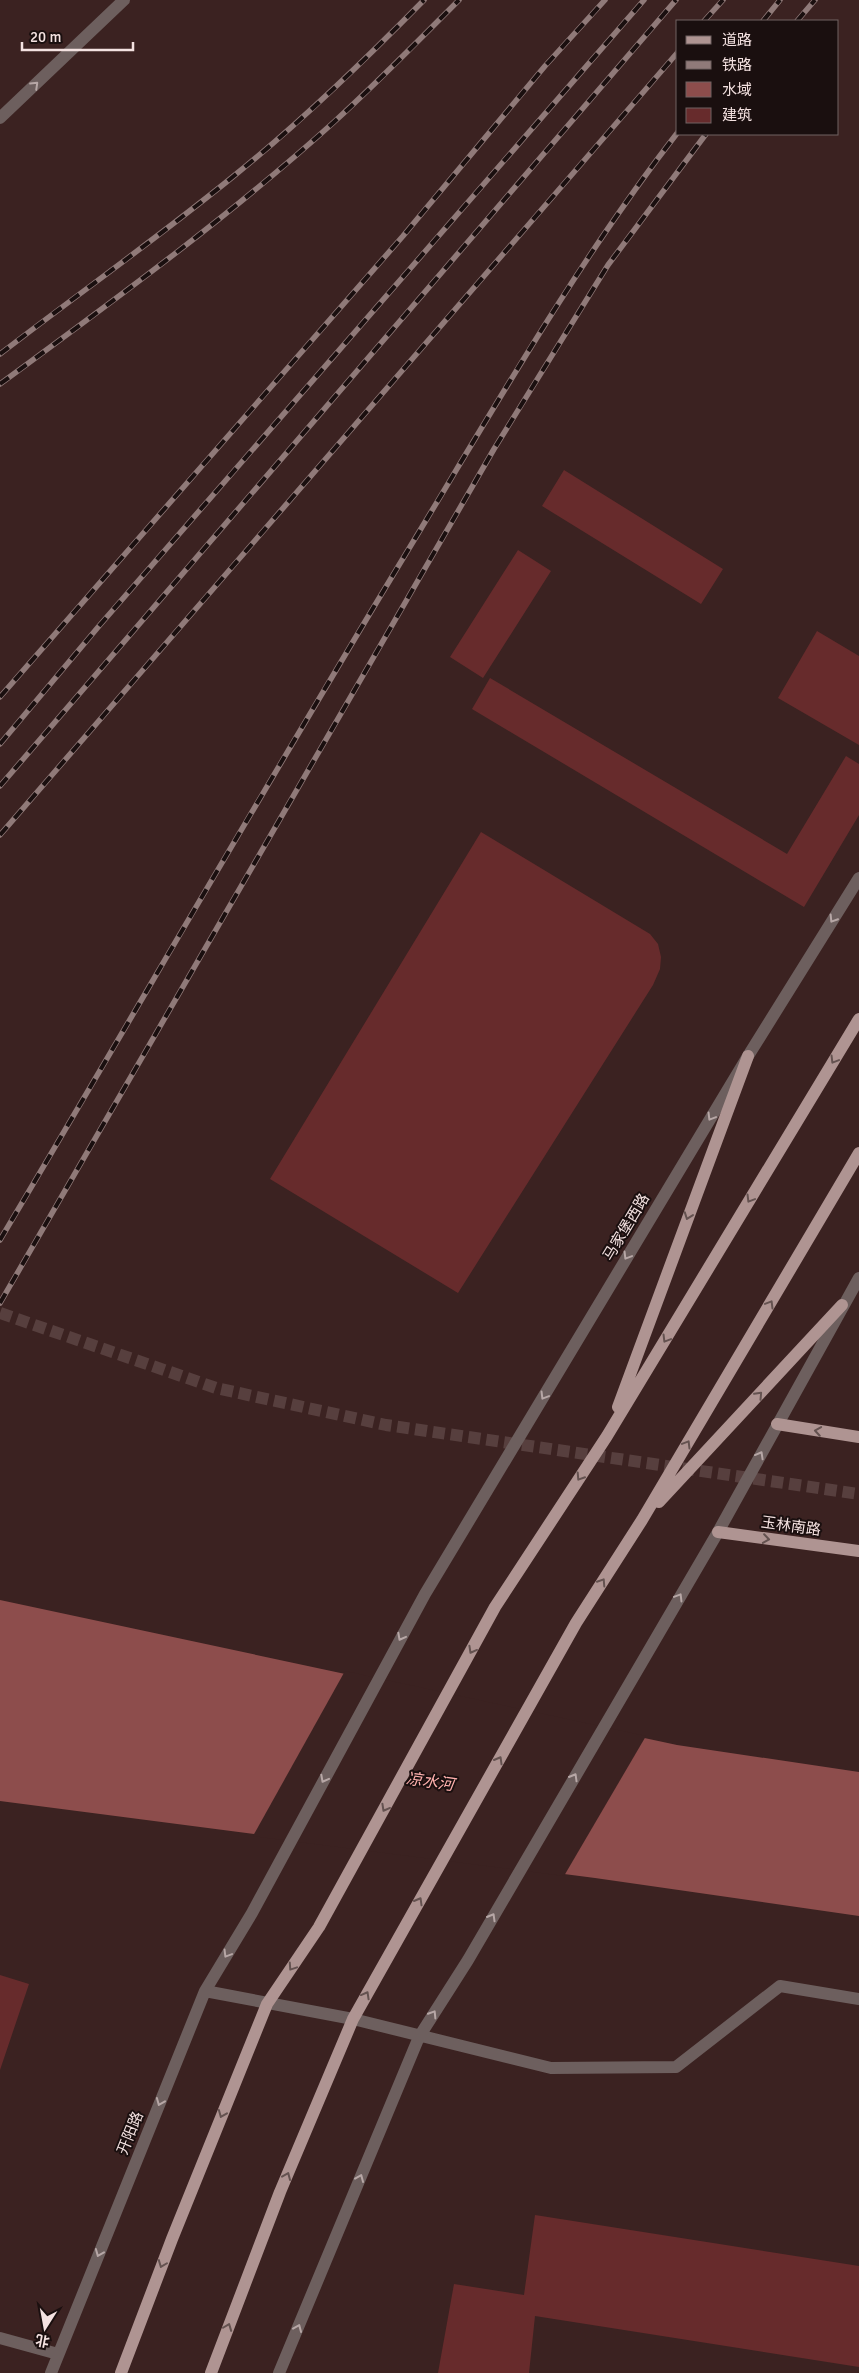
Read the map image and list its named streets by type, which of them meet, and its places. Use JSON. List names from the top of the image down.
{
  "streets": {
    "main road": ["玉林南路"],
    "street": ["马家堡西路", "开阳路"]
  },
  "crossings": [
    ["马家堡西路", "开阳路"]
  ],
  "one_way": ["马家堡西路", "玉林南路", "开阳路"],
  "water": ["凉水河"],
  "legend": [
    "道路",
    "铁路",
    "水域",
    "建筑"
  ],
  "scale_bar": "20 m",
  "north": "bottom"
}
